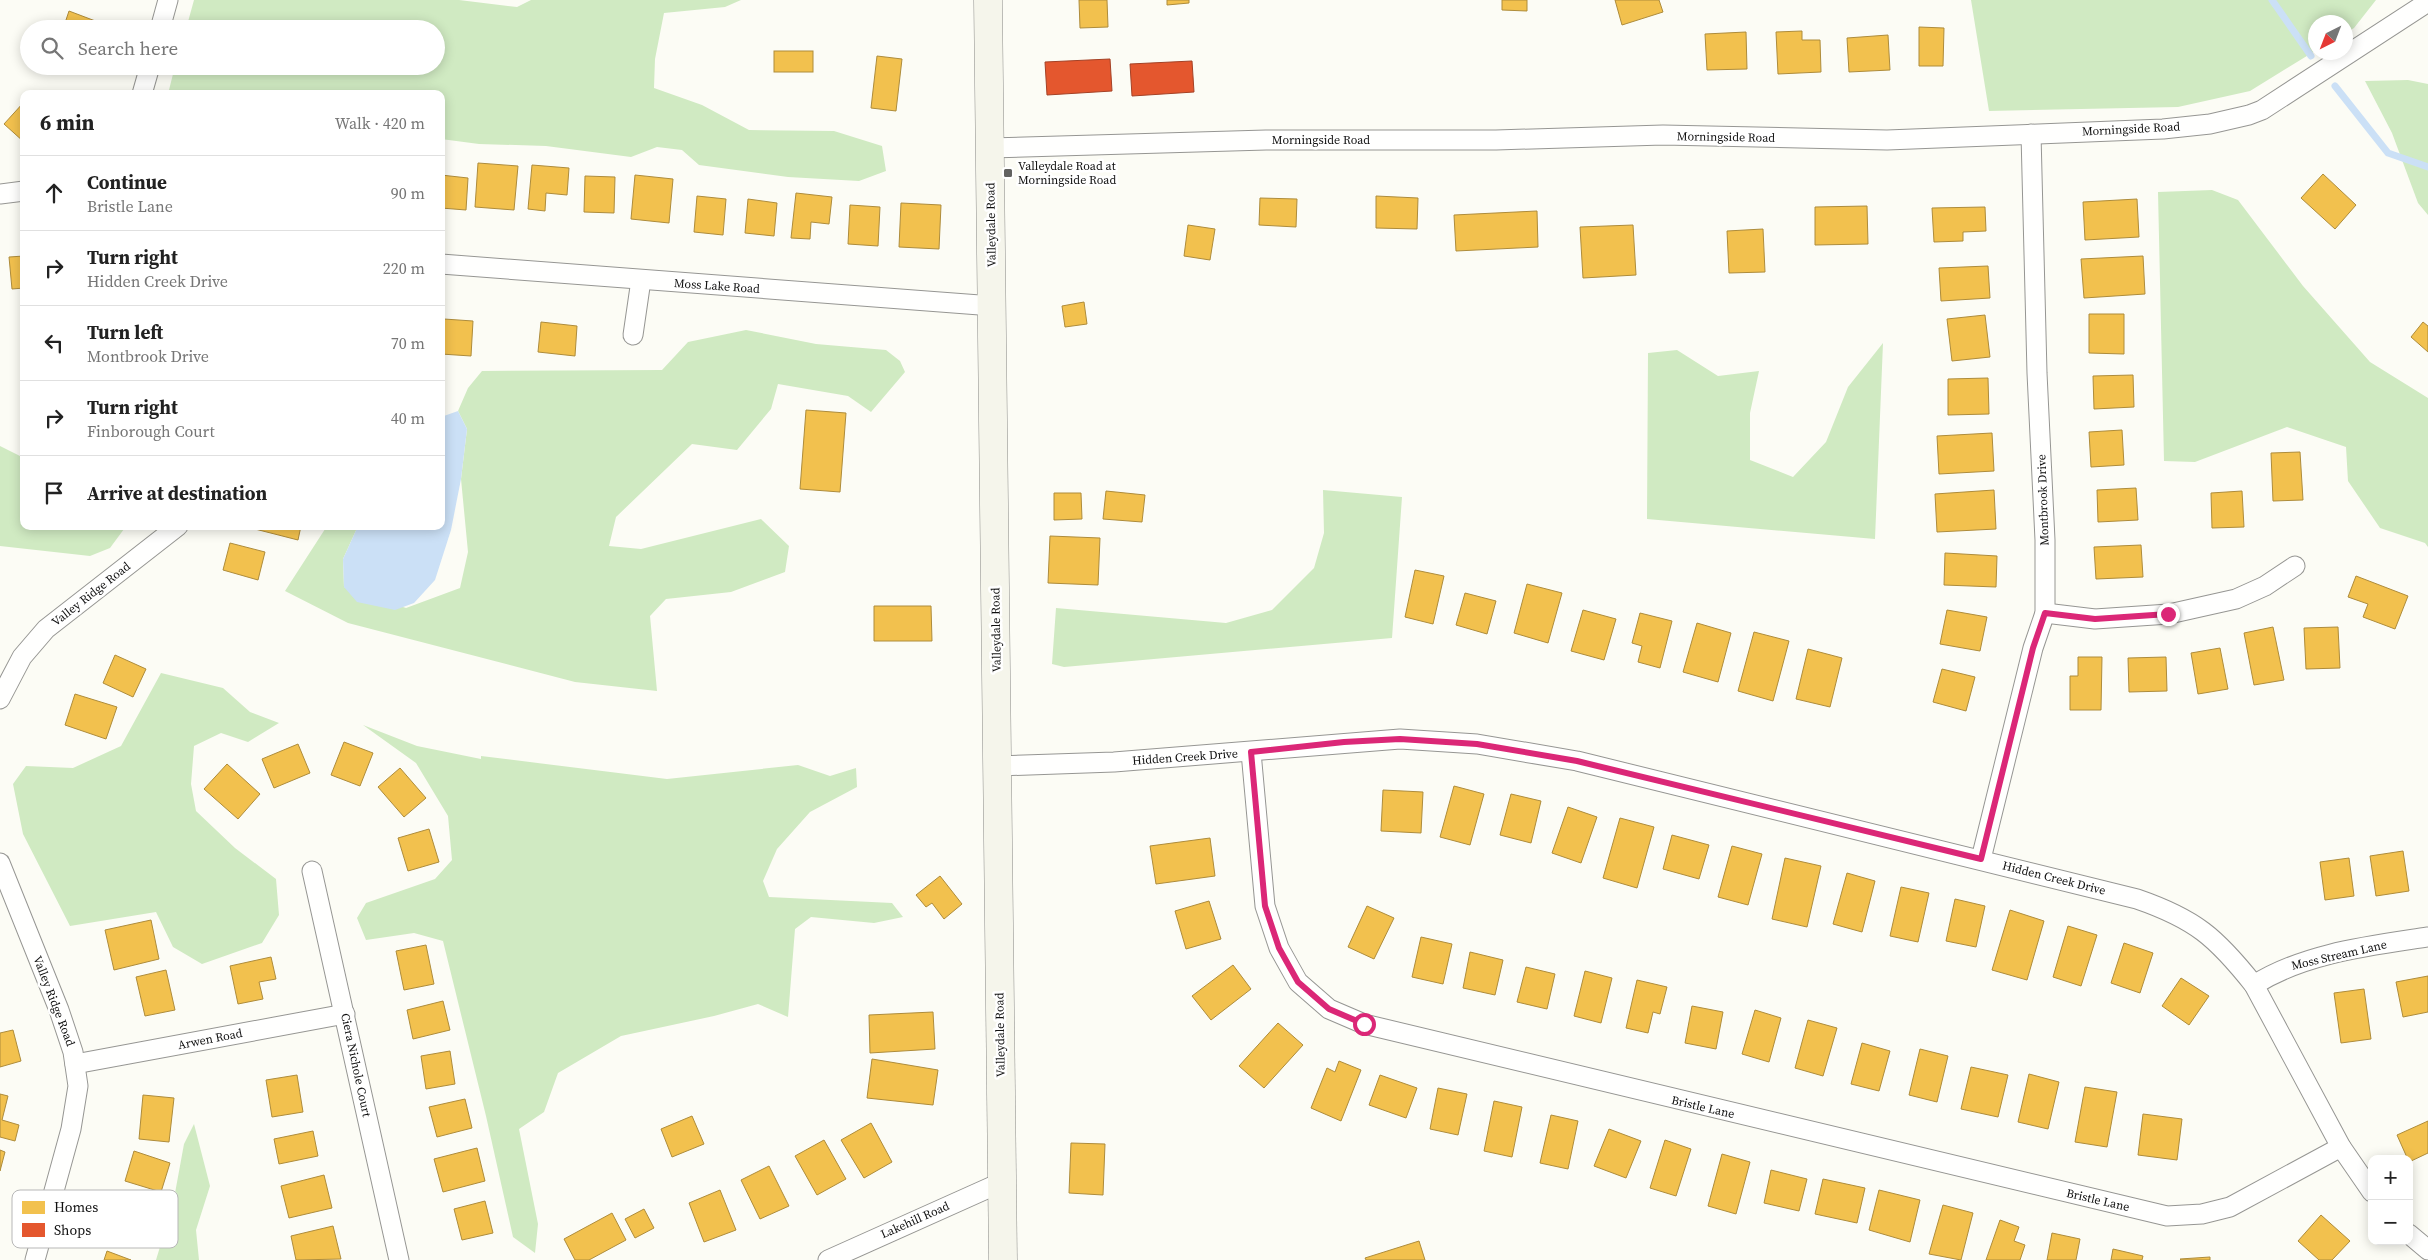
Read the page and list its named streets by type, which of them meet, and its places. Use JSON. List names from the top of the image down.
{
  "streets": {
    "street": [
      "Morningside Road",
      "Valleydale Road",
      "Moss Lake Road",
      "Montbrook Drive",
      "Valley Ridge Road",
      "Hidden Creek Drive",
      "Moss Stream Lane",
      "Arwen Road",
      "Ciera Nichole Court",
      "Bristle Lane",
      "Lakehill Road"
    ]
  },
  "crossings": [
    ["Morningside Road", "Valleydale Road"],
    ["Morningside Road", "Montbrook Drive"],
    ["Valleydale Road", "Moss Lake Road"],
    ["Valleydale Road", "Hidden Creek Drive"],
    ["Valleydale Road", "Lakehill Road"],
    ["Montbrook Drive", "Hidden Creek Drive"],
    ["Valley Ridge Road", "Arwen Road"],
    ["Hidden Creek Drive", "Moss Stream Lane"],
    ["Hidden Creek Drive", "Bristle Lane"],
    ["Arwen Road", "Ciera Nichole Court"]
  ],
  "places": {
    "transit": ["Valleydale Road at Morningside Road"]
  },
  "legend": ["Homes", "Shops"],
  "north": "bottom left",
  "page": {
    "search": "Search here",
    "heading": ["6 min", "Walk · 420 m"],
    "list": [
      ["Continue", "Bristle Lane", "90 m"],
      ["Turn right", "Hidden Creek Drive", "220 m"],
      ["Turn left", "Montbrook Drive", "70 m"],
      ["Turn right", "Finborough Court", "40 m"],
      "Arrive at destination"
    ],
    "map_buttons": ["+", "−"]
  }
}
